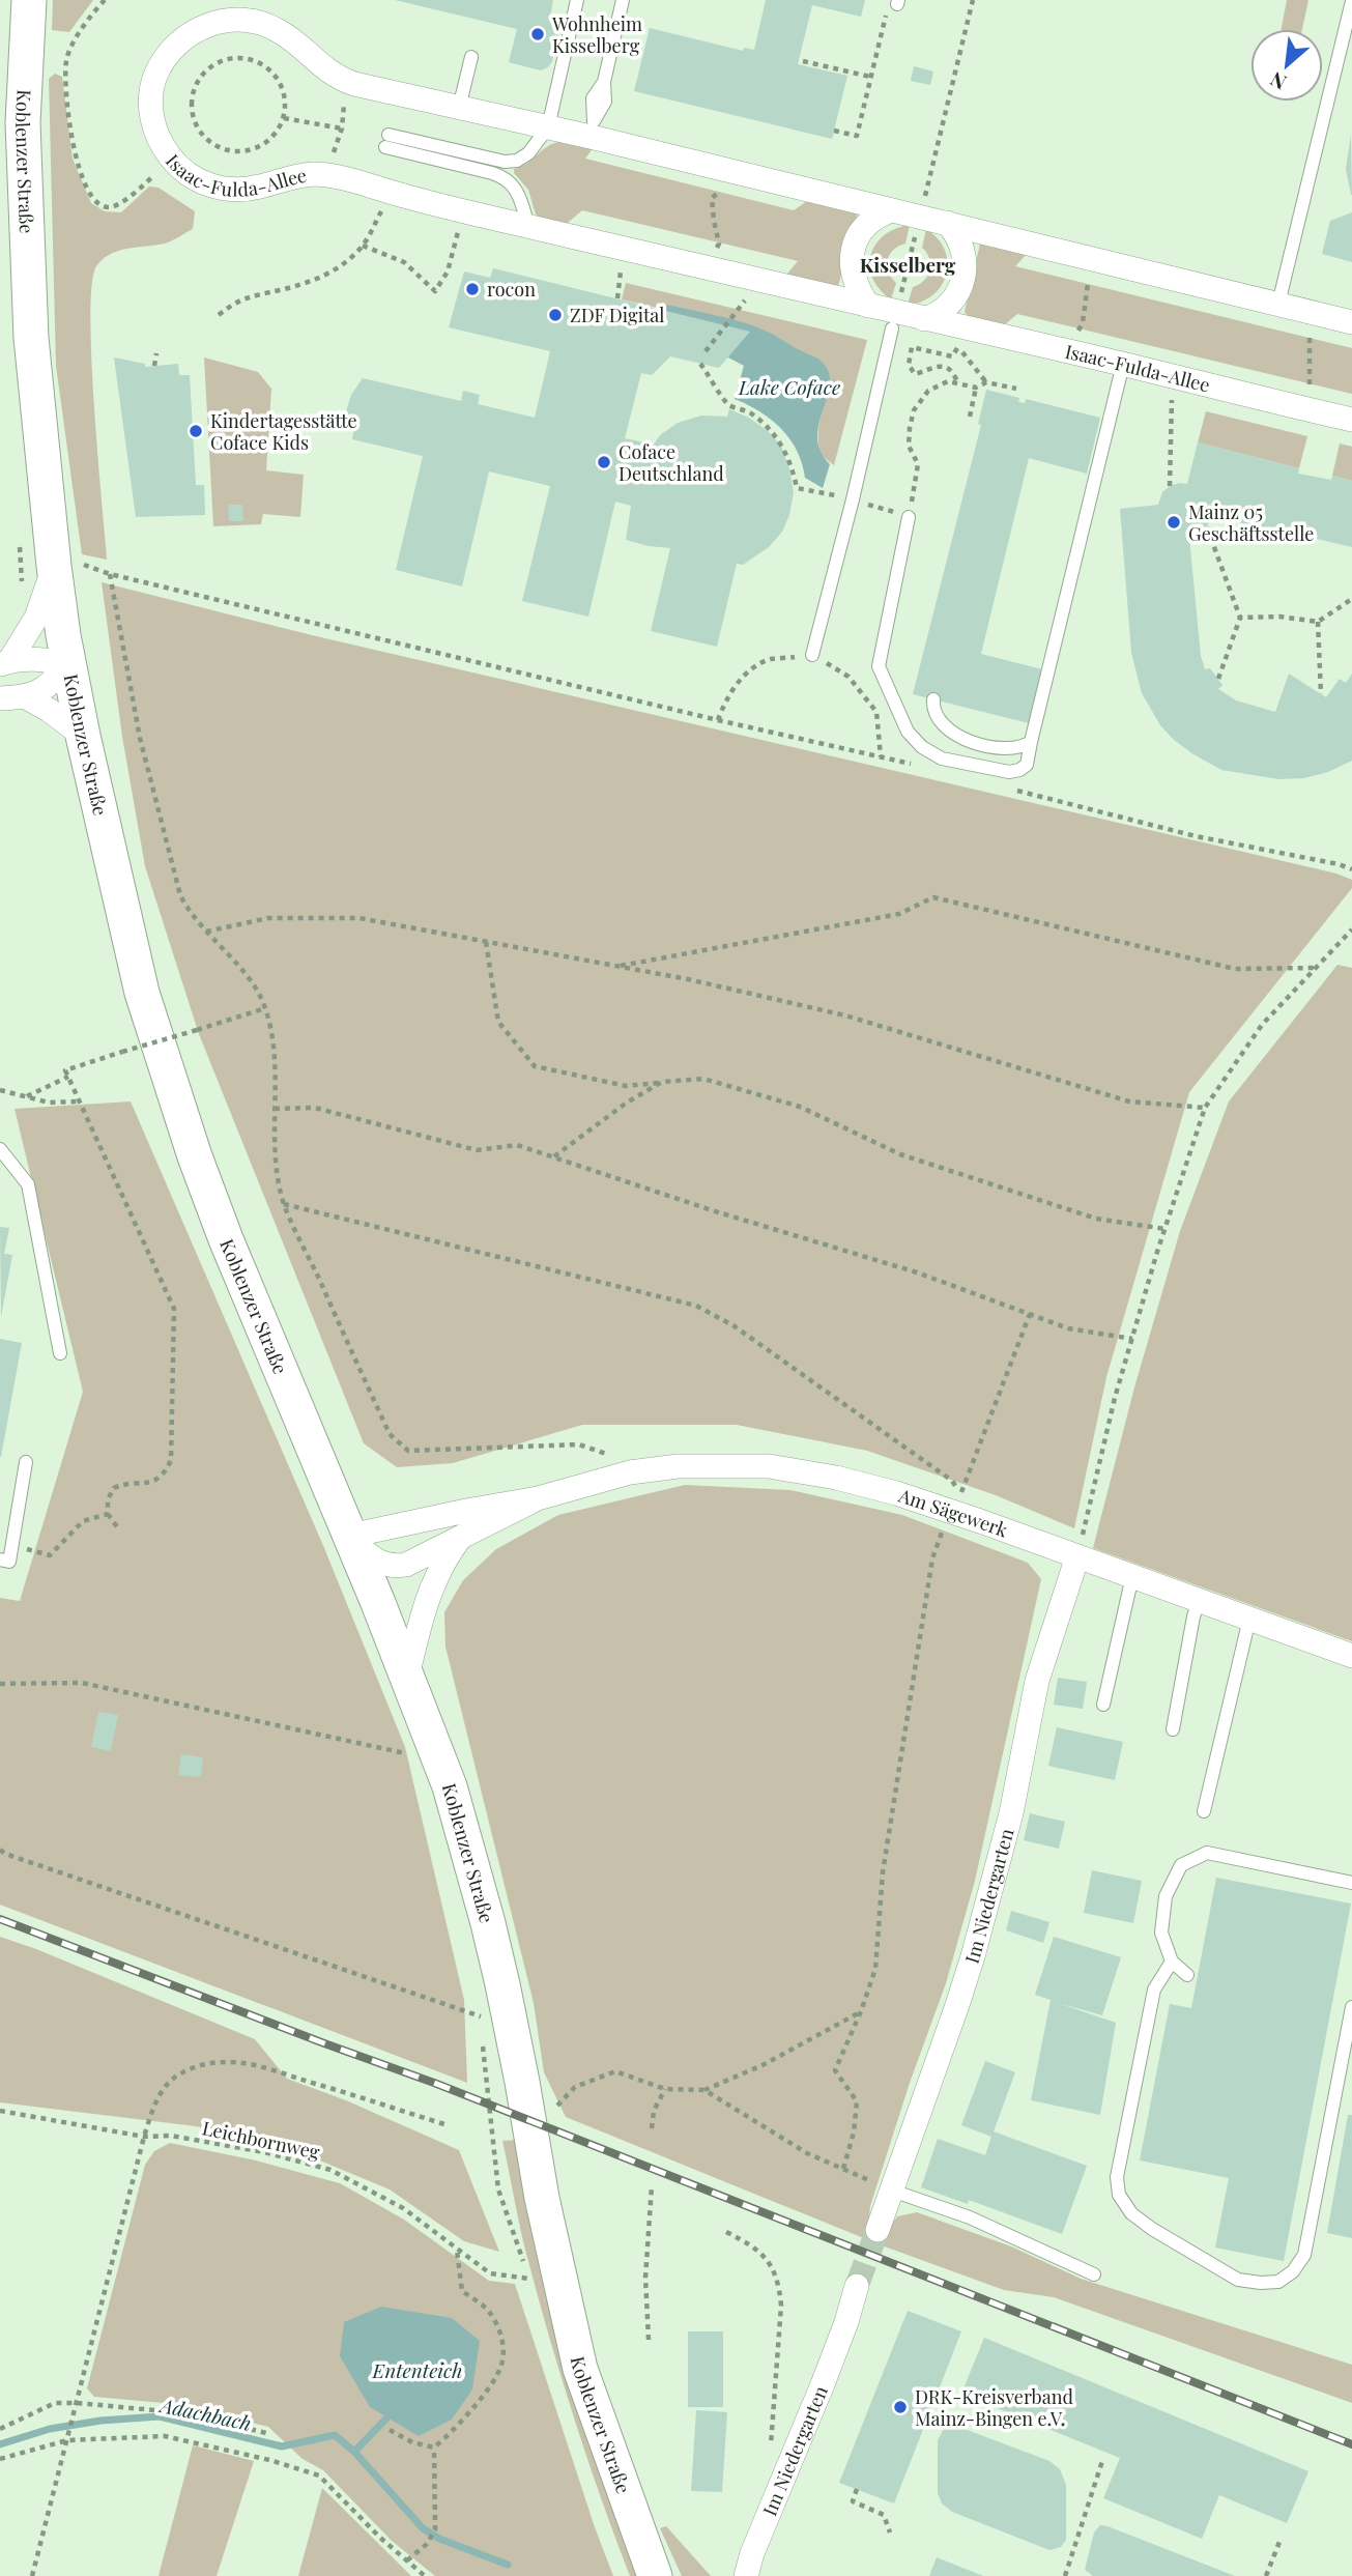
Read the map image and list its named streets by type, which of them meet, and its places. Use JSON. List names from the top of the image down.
{
  "streets": {
    "main road": ["Koblenzer Straße"],
    "street": ["Isaac-Fulda-Allee", "Am Sägewerk", "Im Niedergarten"],
    "path": ["Leichbornweg"]
  },
  "crossings": [
    ["Koblenzer Straße", "Am Sägewerk"],
    ["Am Sägewerk", "Im Niedergarten"]
  ],
  "districts": ["Kisselberg"],
  "water": ["Lake Coface", "Ententeich", "Adachbach"],
  "places": [
    "Wohnheim Kisselberg",
    "rocon",
    "ZDF Digital",
    "Kindertagesstätte Coface Kids",
    "Coface Deutschland",
    "Mainz 05 Geschäftsstelle",
    "DRK-Kreisverband Mainz-Bingen e.V."
  ],
  "north": "bottom left"
}
